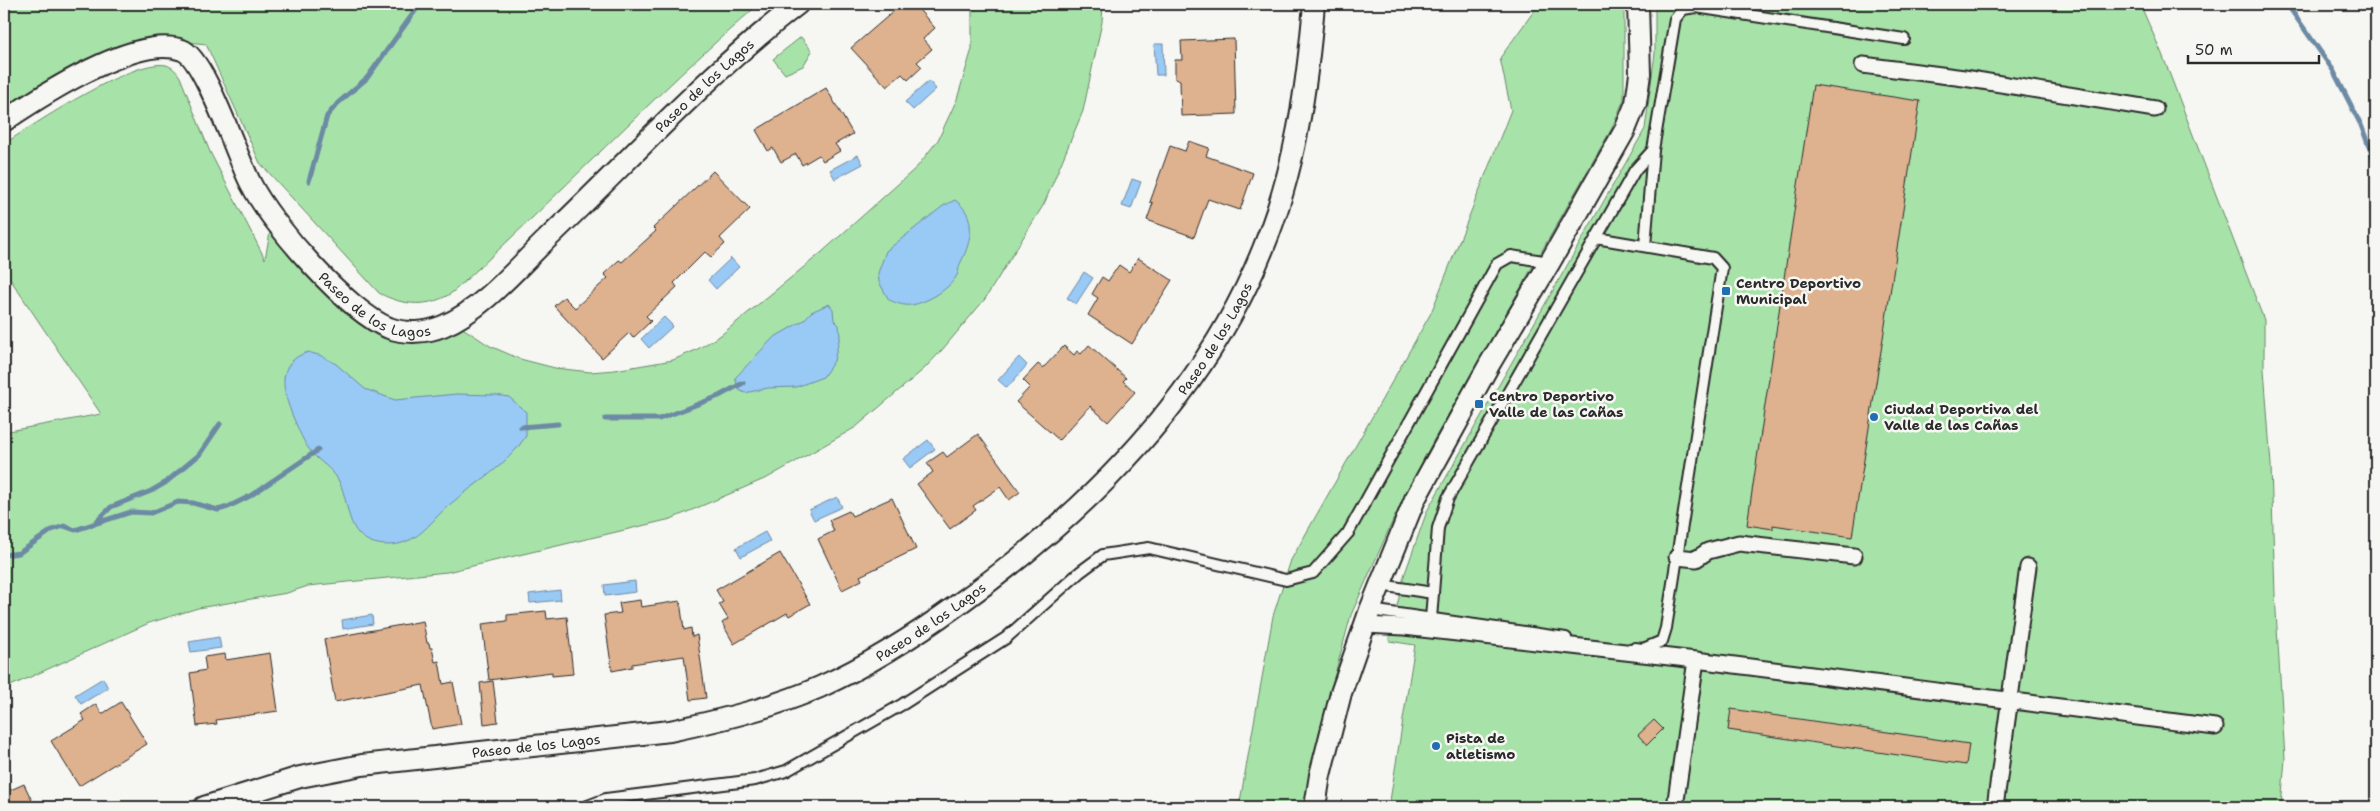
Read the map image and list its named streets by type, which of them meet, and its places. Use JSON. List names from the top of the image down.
{
  "streets": {
    "street": ["Paseo de los Lagos"]
  },
  "places": {
    "transit": ["Centro Deportivo Municipal", "Centro Deportivo Valle de las Cañas"],
    "other": ["Ciudad Deportiva del Valle de las Cañas", "Pista de atletismo"]
  },
  "scale_bar": "50 m"
}
